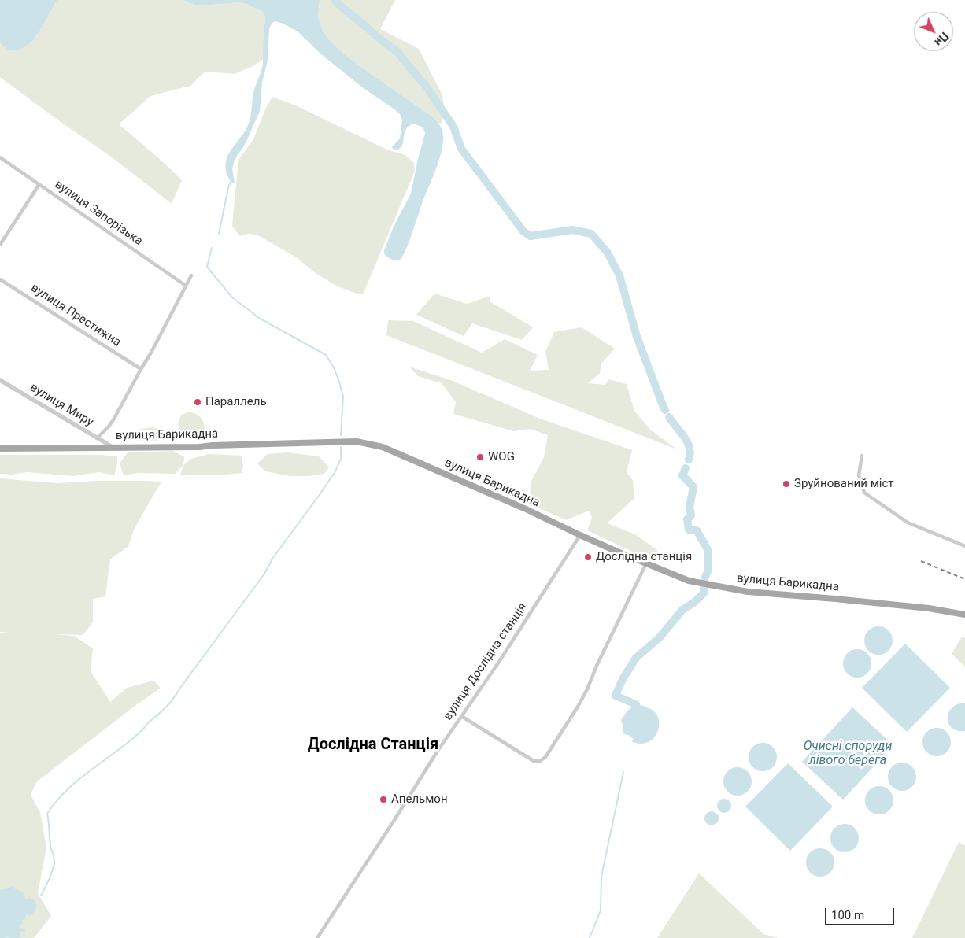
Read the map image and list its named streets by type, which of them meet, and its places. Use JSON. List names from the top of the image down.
{
  "streets": {
    "main road": ["вулиця Барикадна"],
    "street": [
      "вулиця Запорізька",
      "вулиця Престижна",
      "вулиця Миру",
      "вулиця Дослідна станція"
    ]
  },
  "crossings": [
    ["вулиця Миру", "вулиця Барикадна"],
    ["вулиця Барикадна", "вулиця Дослідна станція"]
  ],
  "districts": ["Дослідна Станція"],
  "water": ["Очисні споруди лівого берега"],
  "places": [
    "Параллель",
    "WOG",
    "Зруйнований міст",
    "Дослідна станція",
    "Апельмон"
  ],
  "scale_bar": "100 m",
  "north": "bottom right"
}
